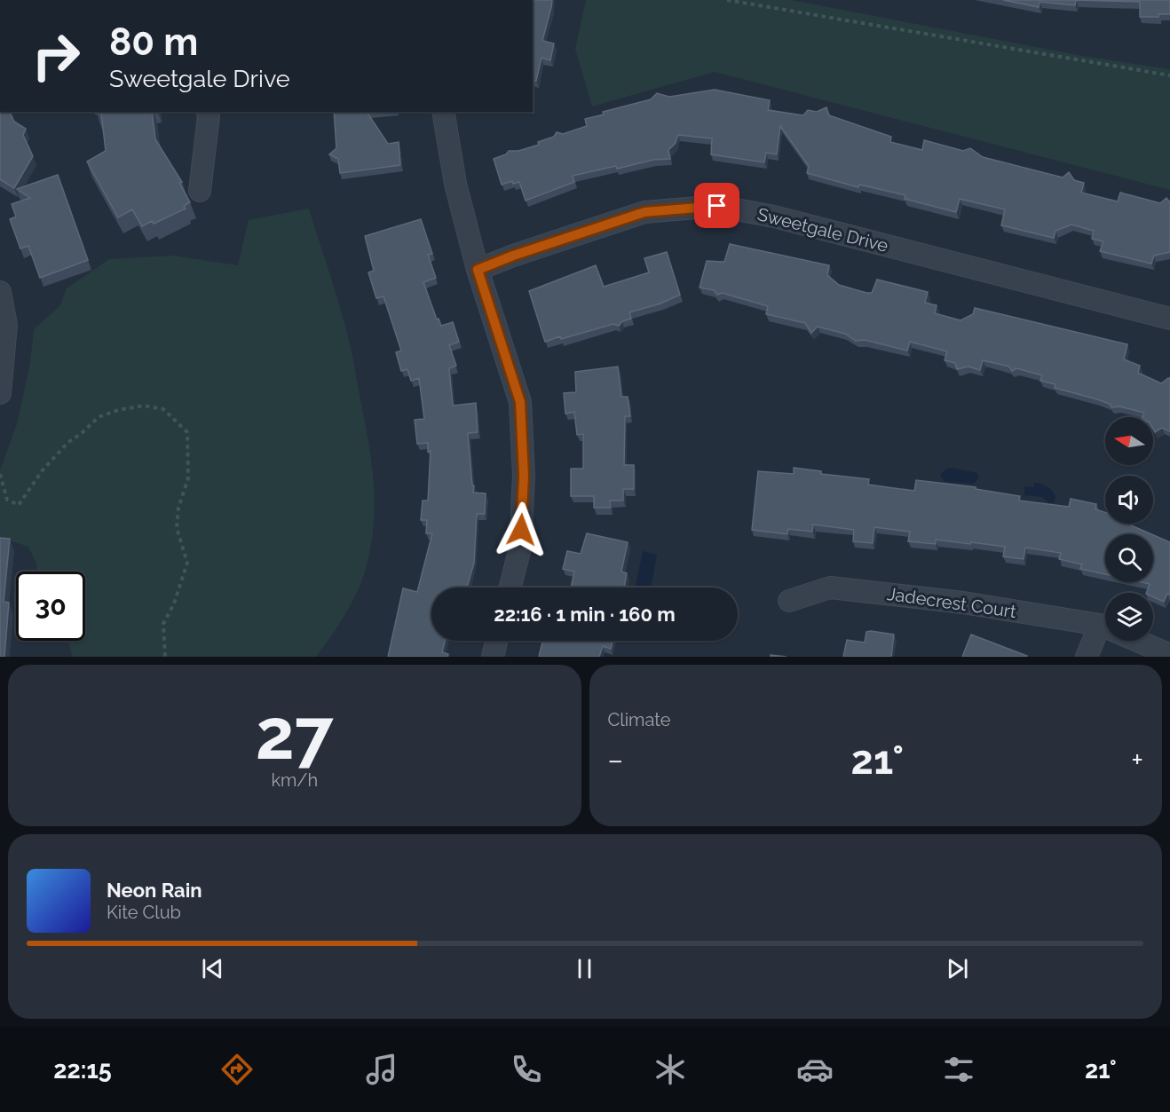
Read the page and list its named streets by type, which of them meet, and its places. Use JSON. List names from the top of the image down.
{
  "streets": {
    "street": ["Sweetgale Drive", "Jadecrest Court"]
  },
  "north": "left",
  "page": {
    "turn": ["80 m", "Sweetgale Drive"],
    "limit": "30",
    "trip": "22:16 · 1 min · 160 m",
    "tile": [
      ["27", "km/h"],
      "Climate"
    ],
    "heat": ["−", "21°", "+"],
    "song": ["Neon Rain", "Kite Club"],
    "tabs": ["22:15", "21°"]
  }
}
